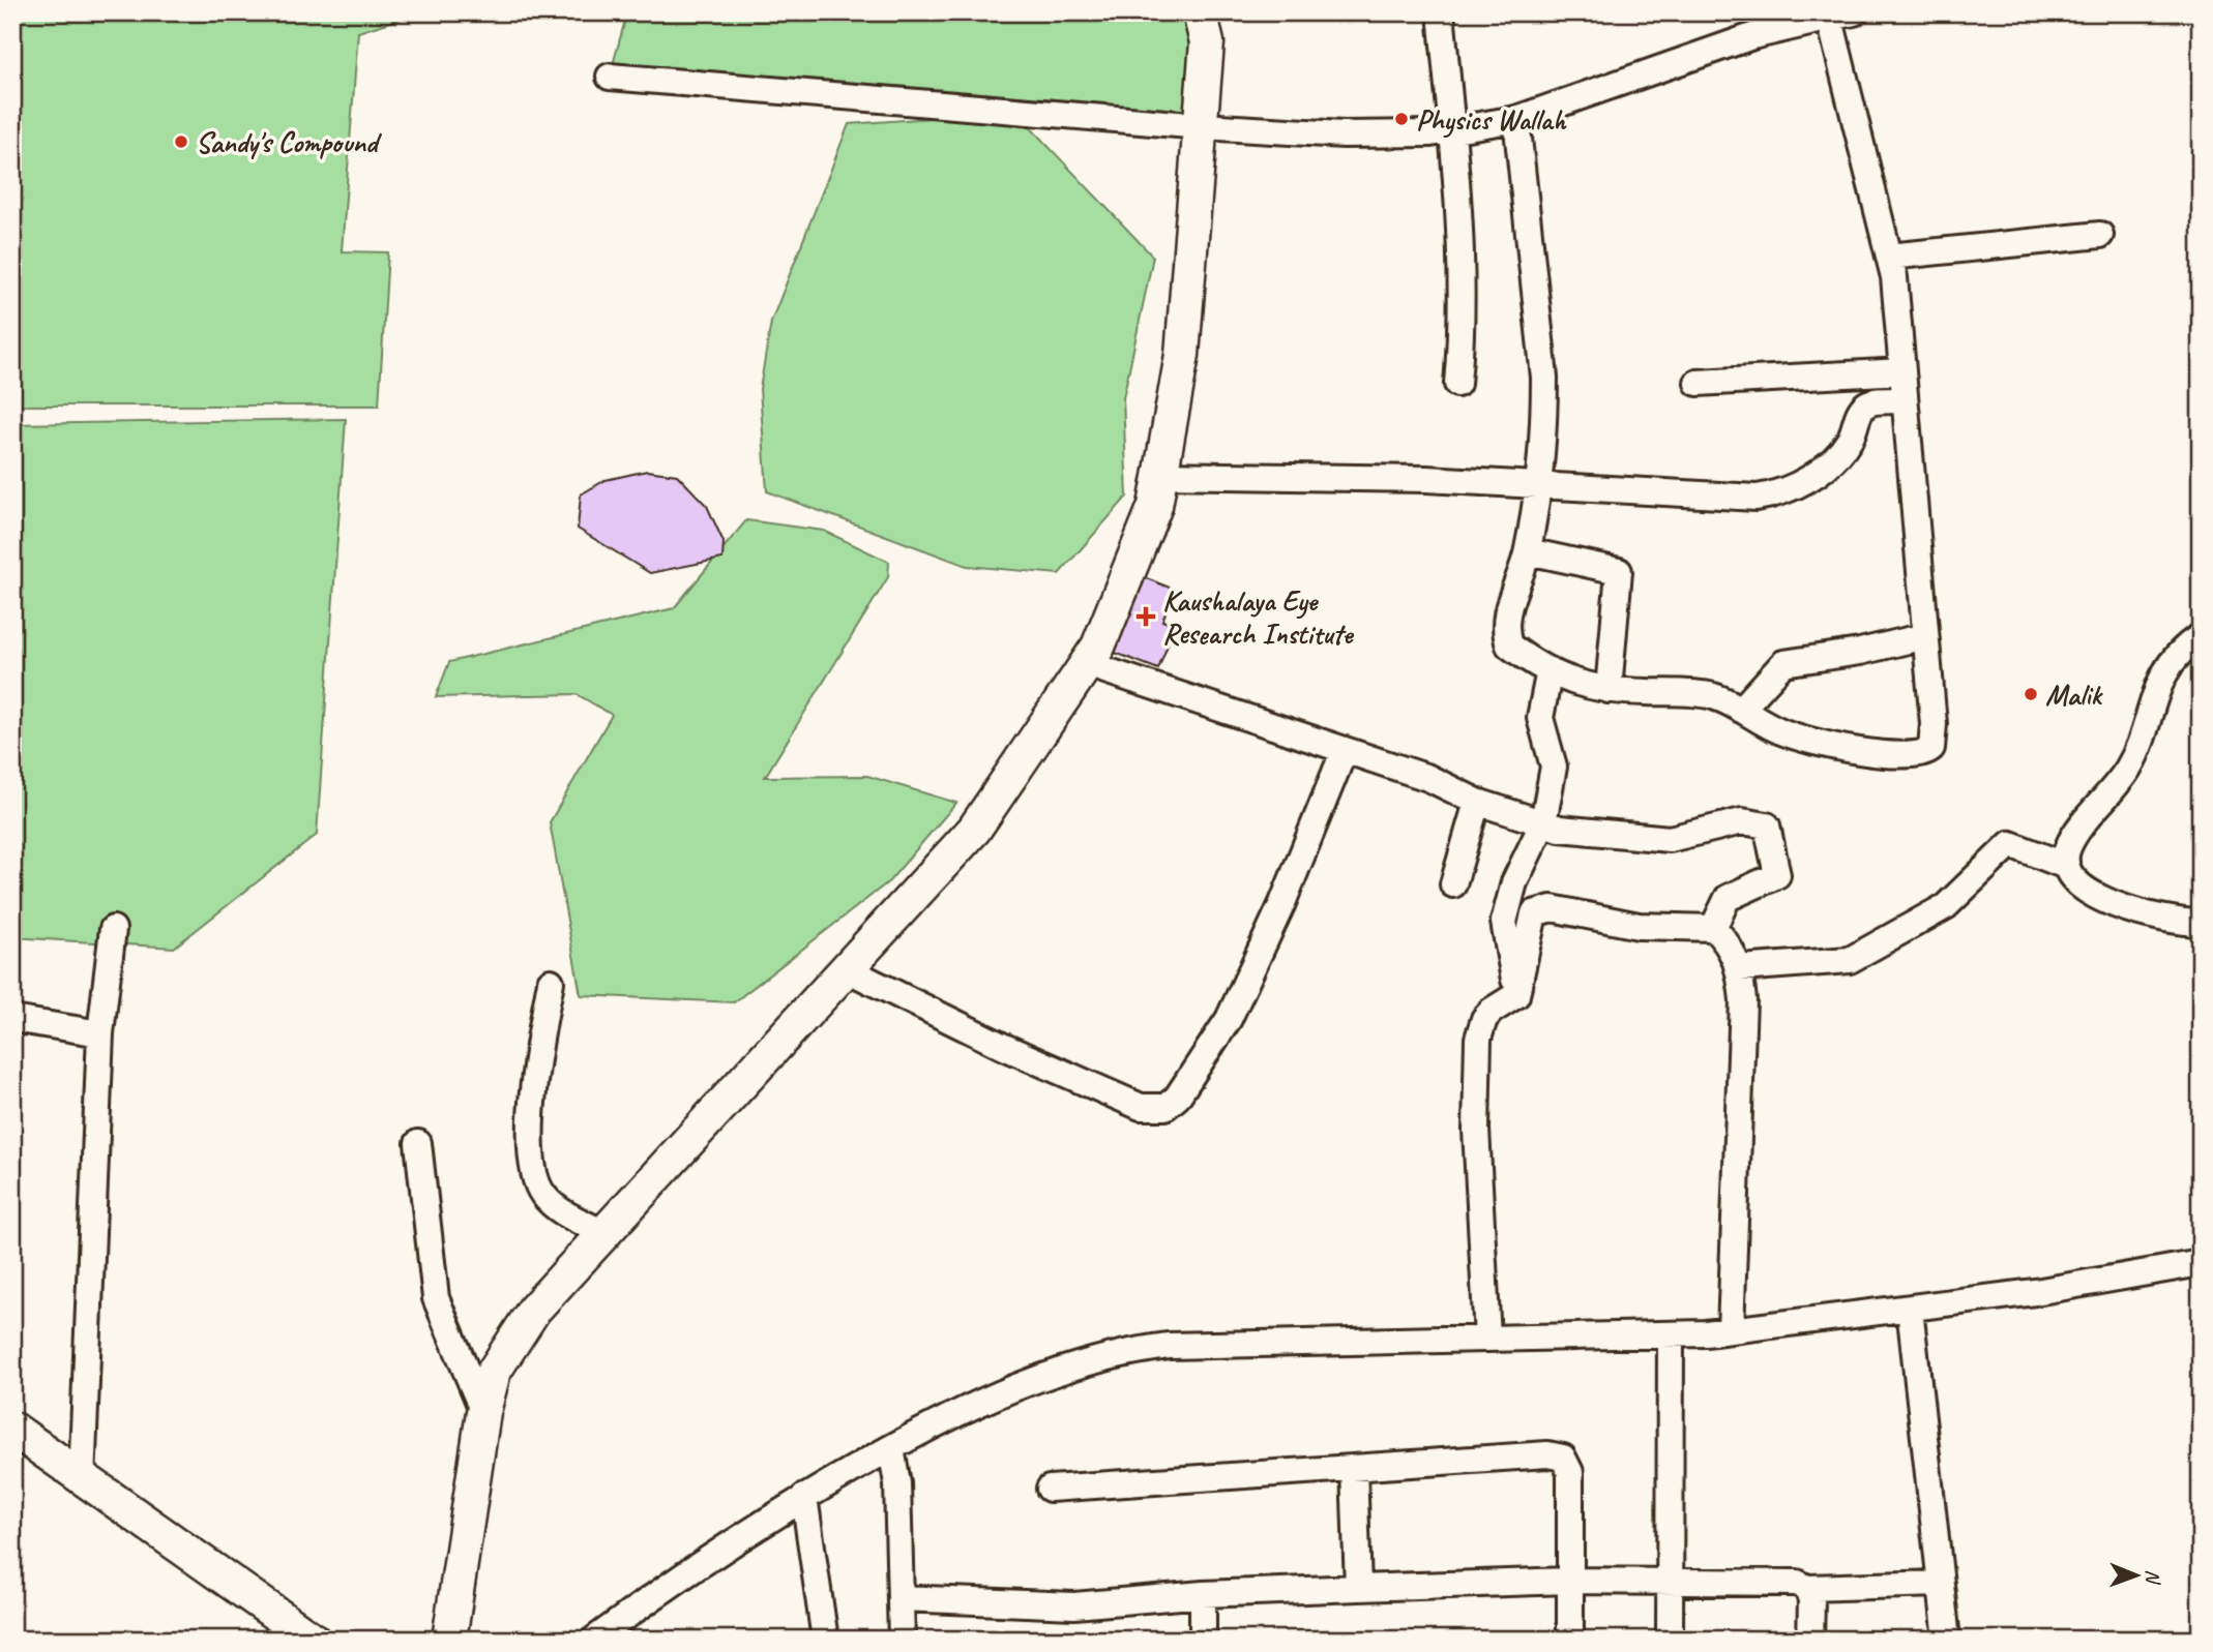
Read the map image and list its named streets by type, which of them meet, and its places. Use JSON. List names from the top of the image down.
{
  "places": {
    "other": ["Physics Wallah", "Sandy's Compound", "Malik"],
    "health": ["Kaushalaya Eye Research Institute"]
  },
  "north": "right"
}
